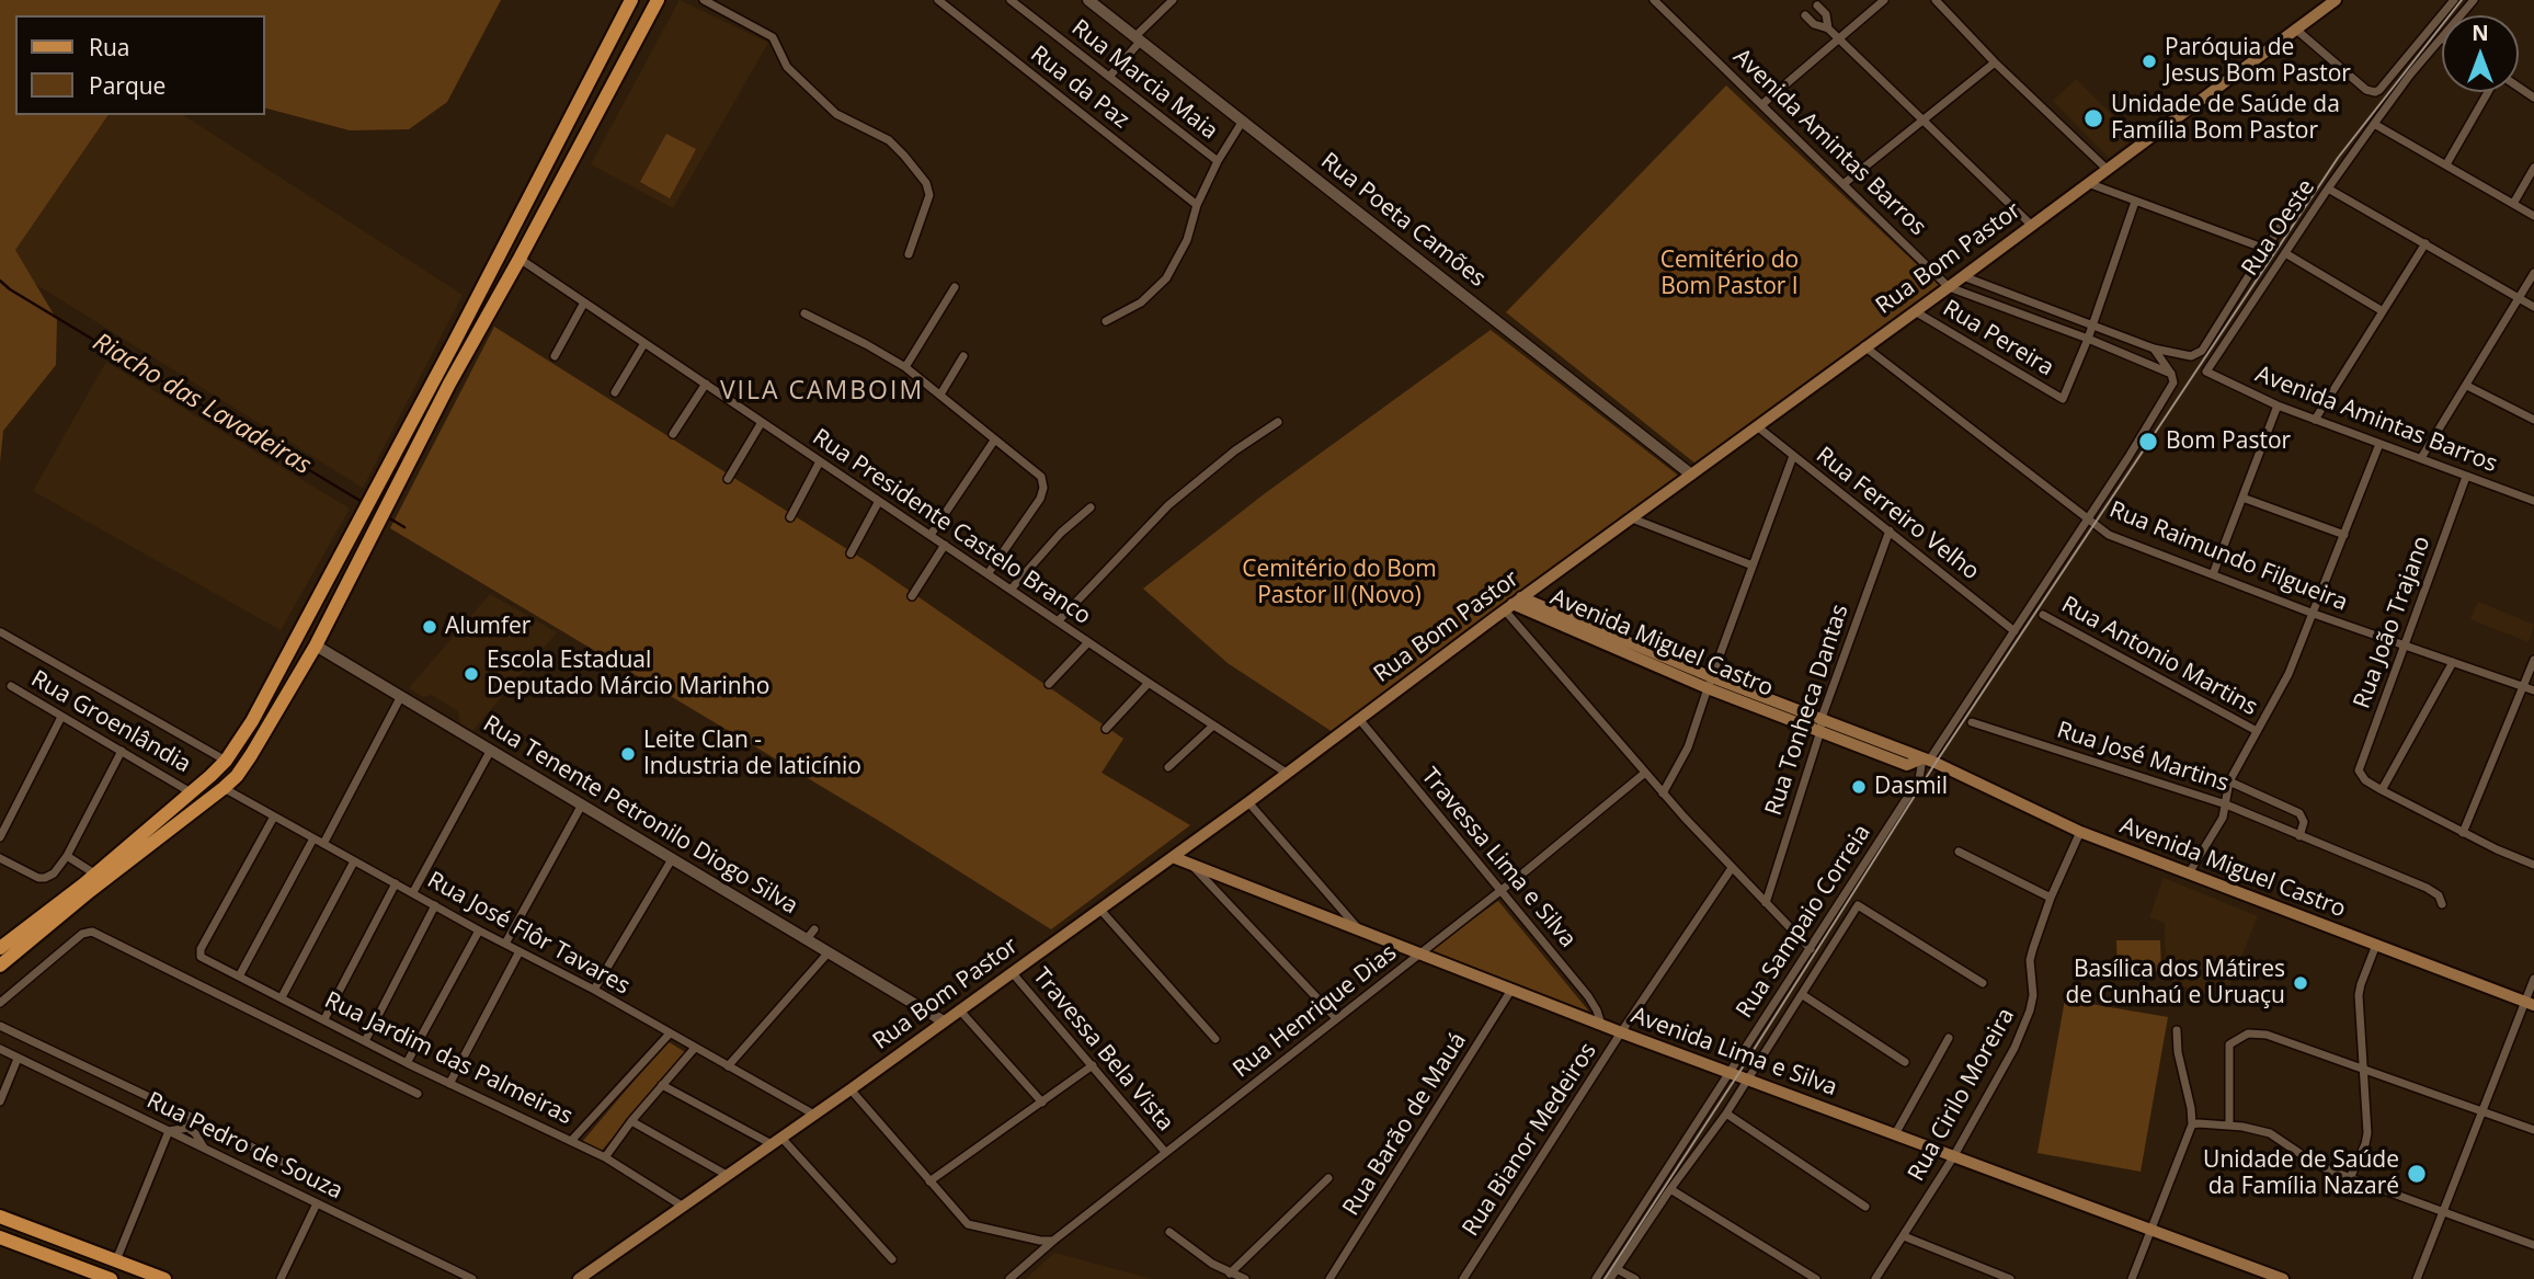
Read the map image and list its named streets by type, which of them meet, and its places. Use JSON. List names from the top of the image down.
{
  "streets": {
    "main road": ["Rua Bom Pastor", "Avenida Miguel Castro", "Avenida Lima e Silva"],
    "street": [
      "Rua Marcia Maia",
      "Rua da Paz",
      "Avenida Amintas Barros",
      "Rua Poeta Camões",
      "Rua Oeste",
      "Rua Pereira",
      "Rua Ferreiro Velho",
      "Rua Presidente Castelo Branco",
      "Rua Raimundo Filgueira",
      "Rua João Trajano",
      "Rua Antonio Martins",
      "Rua Tonheca Dantas",
      "Rua Groenlândia",
      "Rua José Martins",
      "Rua Tenente Petronilo Diogo Silva",
      "Travessa Lima e Silva",
      "Rua Sampaio Correia",
      "Rua José Flôr Tavares",
      "Rua Henrique Dias",
      "Travessa Bela Vista",
      "Rua Jardim das Palmeiras",
      "Rua Cirilo Moreira",
      "Rua Barão de Mauá",
      "Rua Bianor Medeiros",
      "Rua Pedro de Souza"
    ]
  },
  "crossings": [
    ["Avenida Amintas Barros", "Rua Oeste"],
    ["Avenida Amintas Barros", "Rua Bom Pastor"],
    ["Avenida Amintas Barros", "Rua Pereira"],
    ["Avenida Amintas Barros", "Rua João Trajano"],
    ["Avenida Amintas Barros", "Rua Sampaio Correia"],
    ["Rua Poeta Camões", "Rua Bom Pastor"],
    ["Rua Bom Pastor", "Rua Pereira"],
    ["Rua Bom Pastor", "Rua Ferreiro Velho"],
    ["Rua Bom Pastor", "Rua Presidente Castelo Branco"],
    ["Rua Bom Pastor", "Rua Raimundo Filgueira"],
    ["Rua Bom Pastor", "Avenida Miguel Castro"],
    ["Rua Bom Pastor", "Rua Tenente Petronilo Diogo Silva"],
    ["Rua Bom Pastor", "Travessa Lima e Silva"],
    ["Rua Bom Pastor", "Rua José Flôr Tavares"],
    ["Rua Bom Pastor", "Travessa Bela Vista"],
    ["Rua Bom Pastor", "Avenida Lima e Silva"],
    ["Rua Bom Pastor", "Rua Jardim das Palmeiras"],
    ["Rua Ferreiro Velho", "Rua Tonheca Dantas"],
    ["Rua Ferreiro Velho", "Rua Sampaio Correia"],
    ["Rua Raimundo Filgueira", "Rua João Trajano"],
    ["Rua Raimundo Filgueira", "Rua Sampaio Correia"],
    ["Avenida Miguel Castro", "Rua Tonheca Dantas"],
    ["Avenida Miguel Castro", "Rua Sampaio Correia"],
    ["Avenida Miguel Castro", "Rua Cirilo Moreira"],
    ["Travessa Lima e Silva", "Rua Henrique Dias"],
    ["Travessa Lima e Silva", "Avenida Lima e Silva"],
    ["Rua Sampaio Correia", "Avenida Lima e Silva"],
    ["Rua José Flôr Tavares", "Rua Jardim das Palmeiras"],
    ["Rua Henrique Dias", "Travessa Bela Vista"],
    ["Rua Henrique Dias", "Avenida Lima e Silva"],
    ["Avenida Lima e Silva", "Rua Cirilo Moreira"],
    ["Avenida Lima e Silva", "Rua Barão de Mauá"],
    ["Avenida Lima e Silva", "Rua Bianor Medeiros"]
  ],
  "districts": ["VILA CAMBOIM"],
  "water": ["Riacho das Lavadeiras"],
  "parks": ["Cemitério do Bom Pastor I", "Cemitério do Bom Pastor II (Novo)"],
  "places": [
    "Paróquia de Jesus Bom Pastor",
    "Unidade de Saúde da Família Bom Pastor",
    "Bom Pastor",
    "Alumfer",
    "Escola Estadual Deputado Márcio Marinho",
    "Leite Clan - Industria de laticínio",
    "Dasmil",
    "Basílica dos Mátires de Cunhaú e Uruaçu",
    "Unidade de Saúde da Família Nazaré"
  ],
  "legend": ["Rua", "Parque"],
  "north": "top"
}
